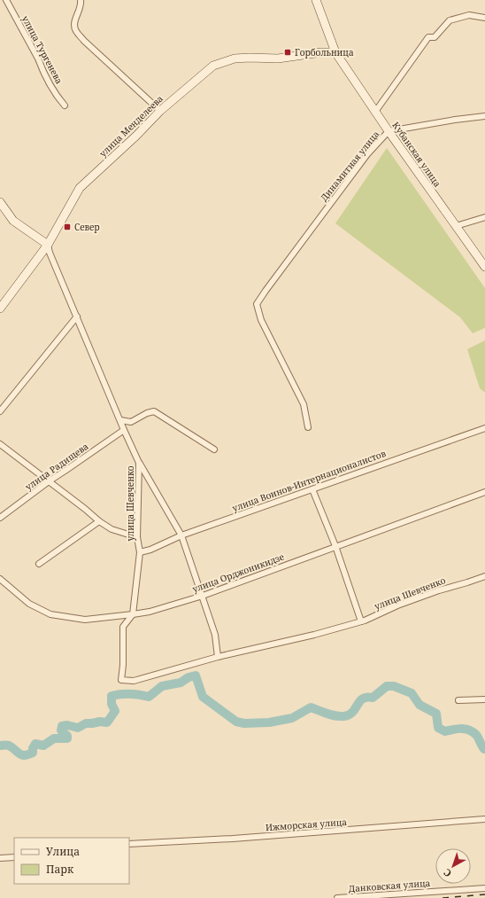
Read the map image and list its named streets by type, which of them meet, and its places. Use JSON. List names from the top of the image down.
{
  "streets": {
    "street": [
      "улица Тургенева",
      "улица Менделеева",
      "Кубанская улица",
      "Динамитная улица",
      "улица Радищева",
      "улица Воинов-Интернационалистов",
      "улица Шевченко",
      "улица Орджоникидзе",
      "Ижморская улица",
      "Данковская улица"
    ]
  },
  "crossings": [
    ["улица Менделеева", "Кубанская улица"],
    ["улица Менделеева", "улица Шевченко"],
    ["Кубанская улица", "Динамитная улица"],
    ["улица Радищева", "улица Шевченко"],
    ["улица Воинов-Интернационалистов", "улица Шевченко"],
    ["улица Шевченко", "улица Орджоникидзе"]
  ],
  "places": {
    "transit": ["Горбольница", "Север"]
  },
  "legend": ["Улица", "Парк"],
  "north": "bottom left"
}
